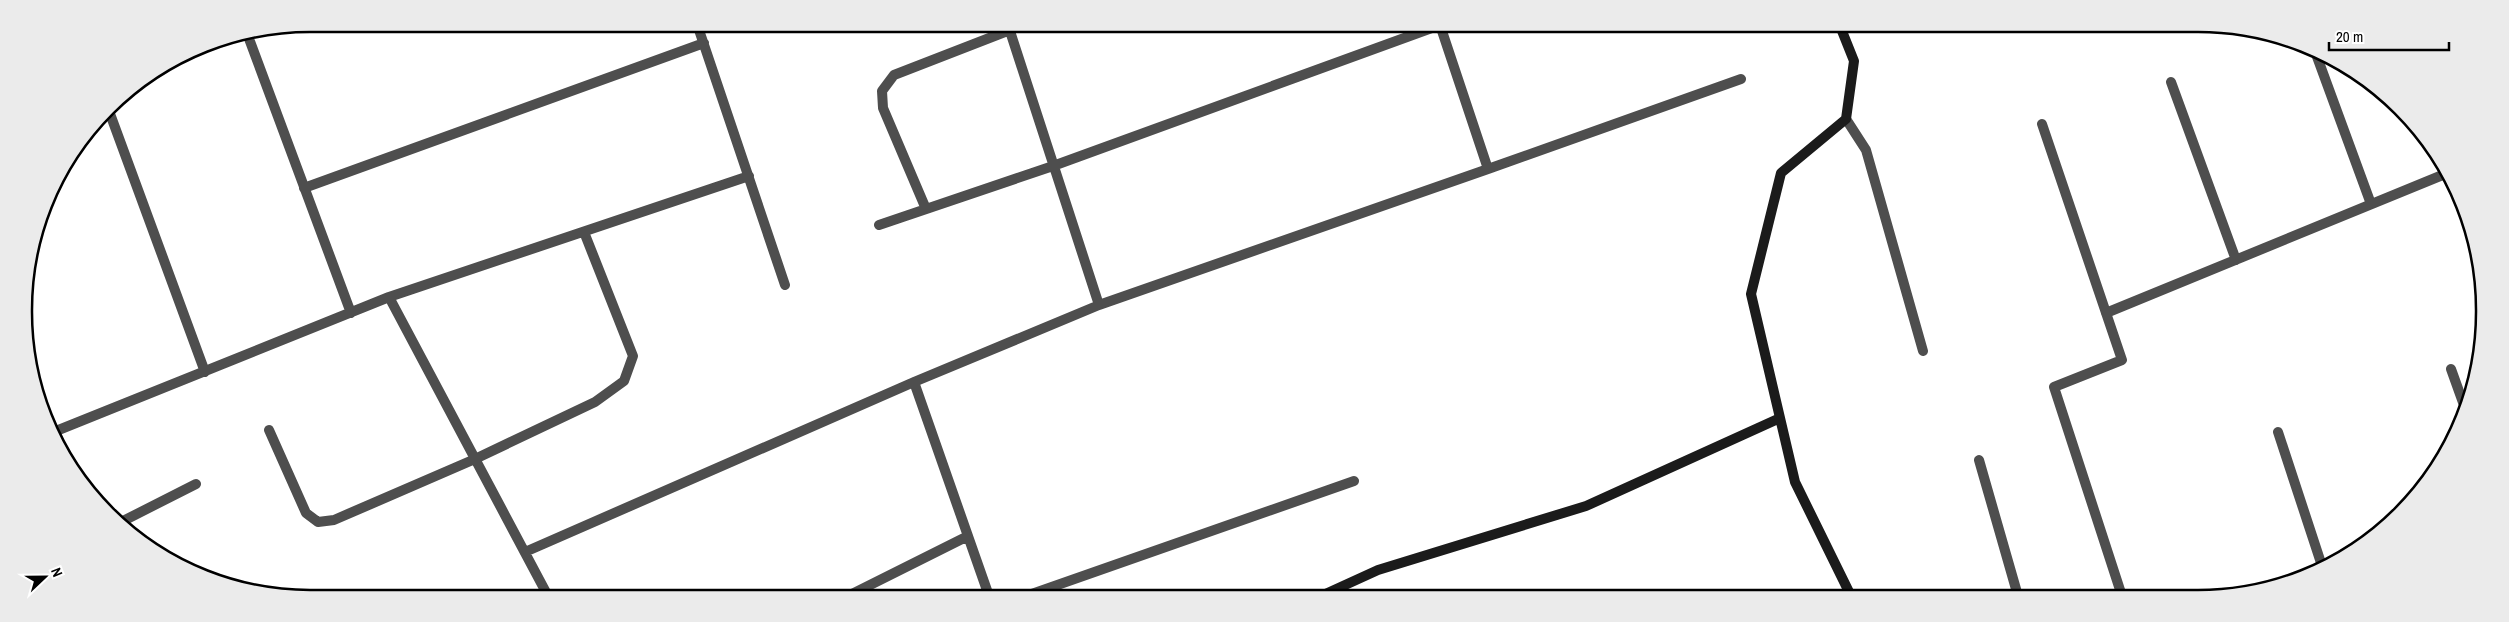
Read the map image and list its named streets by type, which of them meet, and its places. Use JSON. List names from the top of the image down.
{
  "scale_bar": "20 m",
  "north": "right"
}
